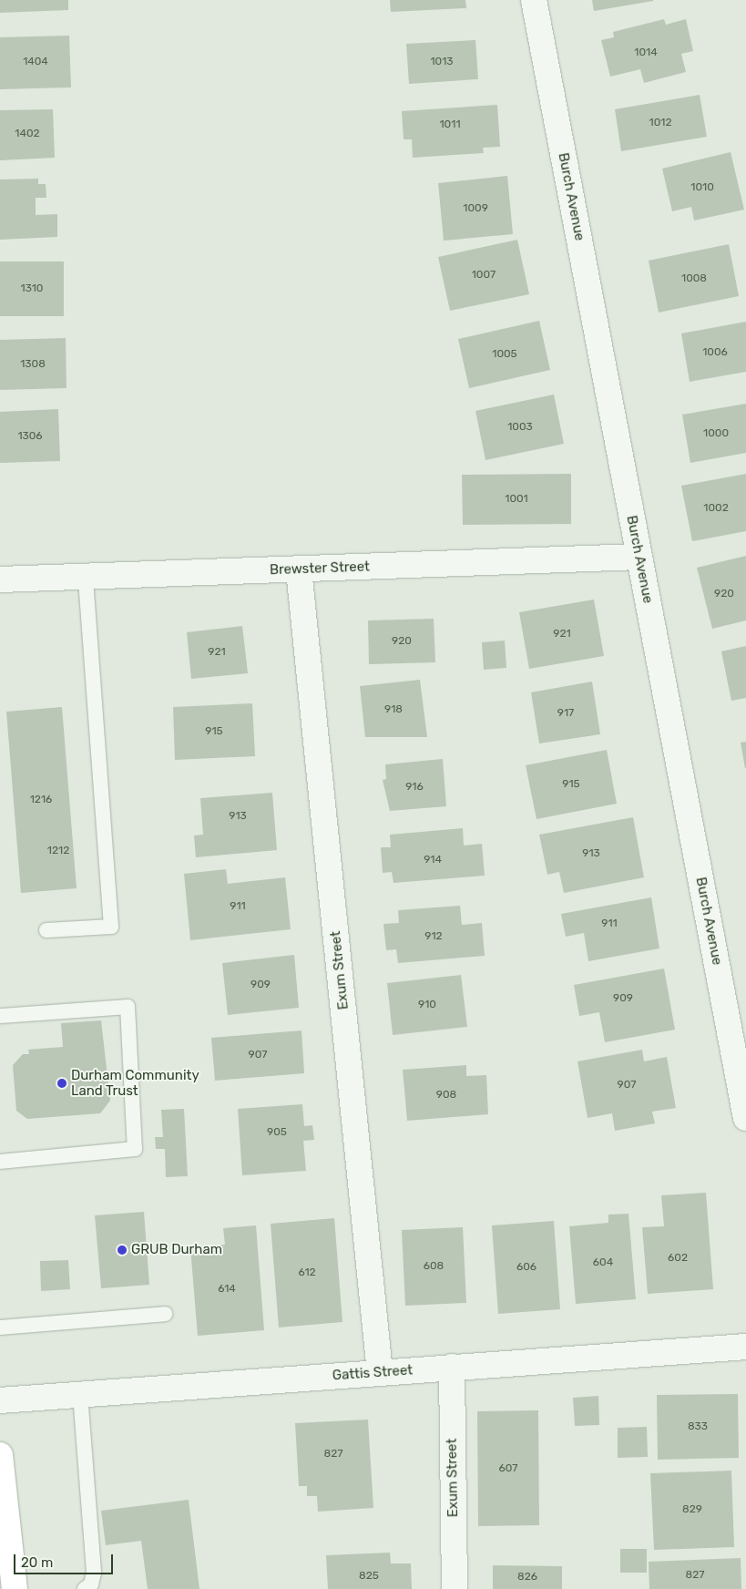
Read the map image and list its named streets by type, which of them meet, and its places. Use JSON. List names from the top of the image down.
{
  "streets": {
    "street": [
      "Burch Avenue",
      "Brewster Street",
      "Exum Street",
      "Gattis Street"
    ]
  },
  "crossings": [
    ["Burch Avenue", "Brewster Street"],
    ["Brewster Street", "Exum Street"],
    ["Exum Street", "Gattis Street"]
  ],
  "places": ["Durham Community Land Trust", "GRUB Durham"],
  "house_numbers": [
    "1014",
    "1404",
    "1013",
    "1012",
    "1011",
    "1402",
    "1010",
    "1009",
    "1007",
    "1008",
    "1310",
    "1006",
    "1005",
    "1308",
    "1003",
    "1000",
    "1306",
    "1001",
    "1002",
    "920",
    "921",
    "920",
    "921",
    "918",
    "917",
    "915",
    "915",
    "916",
    "1216",
    "913",
    "1212",
    "913",
    "914",
    "911",
    "911",
    "912",
    "909",
    "909",
    "910",
    "907",
    "907",
    "908",
    "905",
    "602",
    "604",
    "608",
    "606",
    "612",
    "614",
    "833",
    "827",
    "607",
    "829",
    "827",
    "825",
    "826"
  ],
  "scale_bar": "20 m"
}
